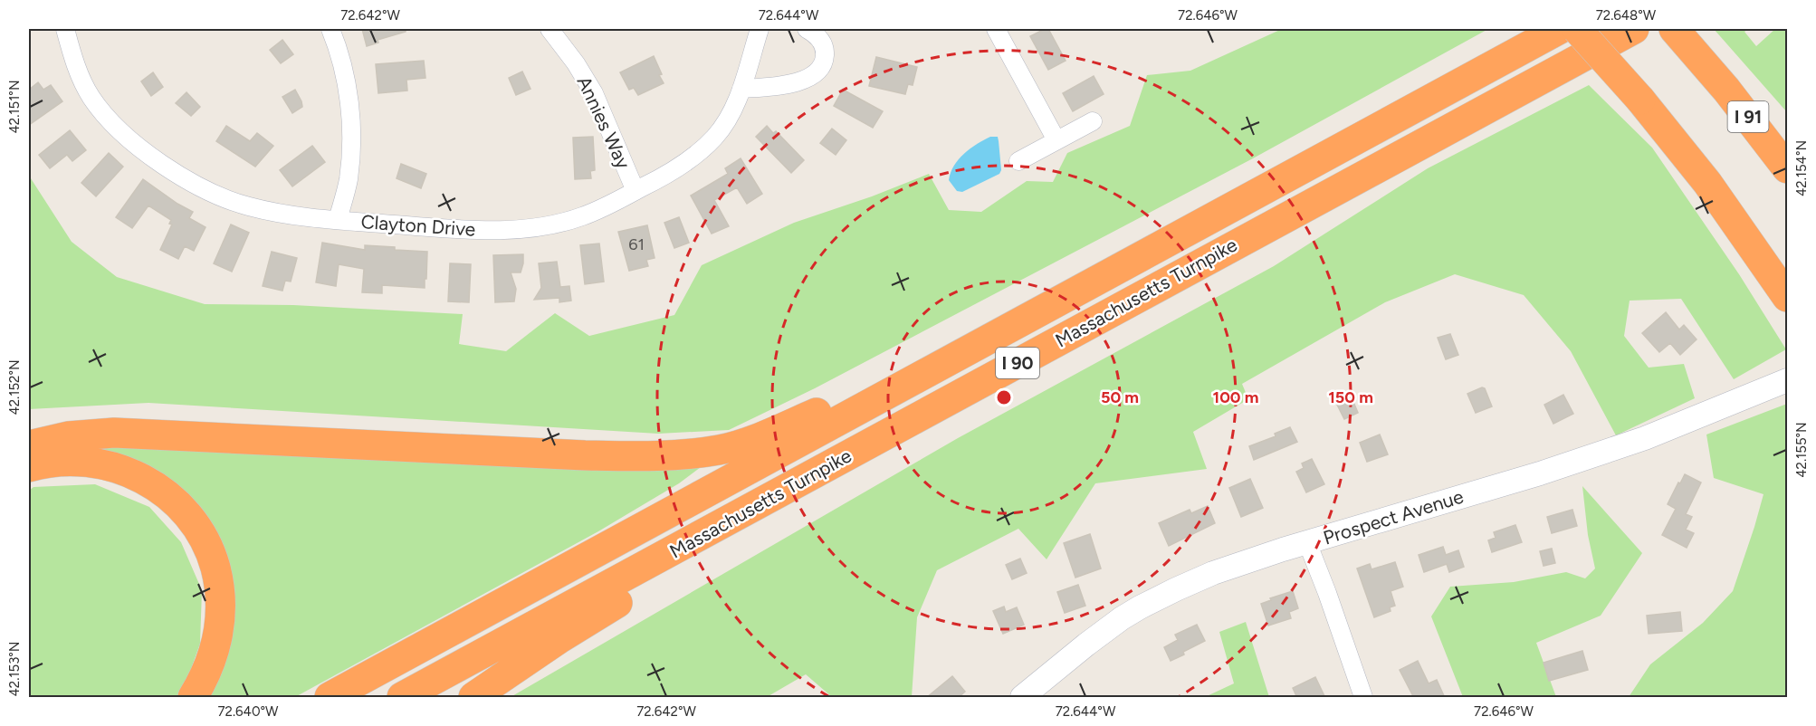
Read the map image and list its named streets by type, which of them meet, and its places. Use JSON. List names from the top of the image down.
{
  "streets": {
    "highway": ["I 91", "Massachusetts Turnpike", "I 90"],
    "street": ["Annies Way", "Clayton Drive", "Prospect Avenue"]
  },
  "crossings": [
    ["Annies Way", "Clayton Drive"]
  ],
  "house_numbers": ["61"],
  "coordinates": [
    "72.642°W",
    "72.644°W",
    "72.646°W",
    "72.648°W",
    "42.151°N",
    "42.154°N",
    "42.152°N",
    "42.155°N",
    "42.153°N",
    "72.640°W"
  ],
  "rings": ["50 m", "100 m", "150 m"]
}
